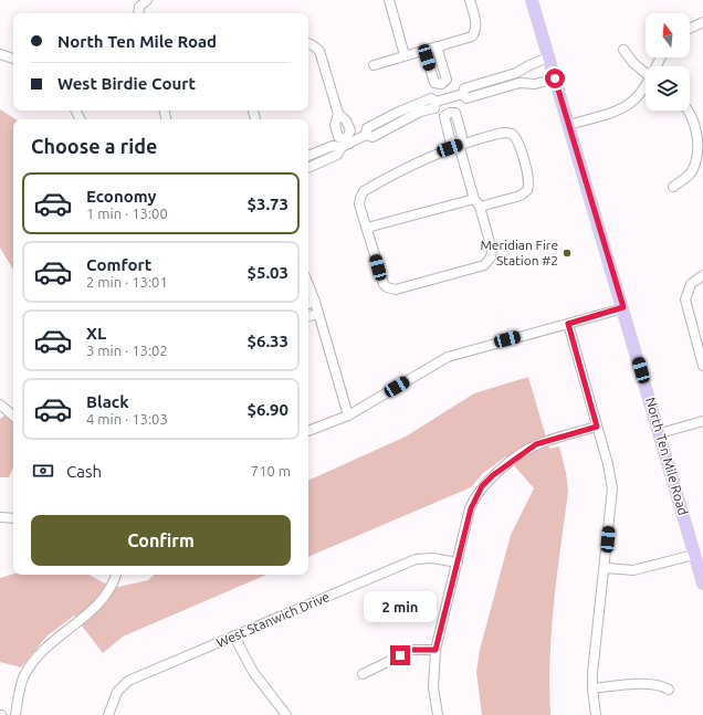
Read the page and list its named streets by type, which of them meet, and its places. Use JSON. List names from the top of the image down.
{
  "streets": {
    "main road": ["North Ten Mile Road"],
    "street": ["West Stanwich Drive"]
  },
  "places": ["Meridian Fire Station #2"],
  "north": "top",
  "page": {
    "banner": ["North Ten Mile Road", "West Birdie Court"],
    "heading": "Choose a ride",
    "list": [
      {
        "name": "Economy",
        "note": "1 min · 13:00",
        "value": "$3.73"
      },
      {
        "name": "Comfort",
        "note": "2 min · 13:01",
        "value": "$5.03"
      },
      {
        "name": "XL",
        "note": "3 min · 13:02",
        "value": "$6.33"
      },
      {
        "name": "Black",
        "note": "4 min · 13:03",
        "value": "$6.90"
      }
    ],
    "pay": ["Cash", "710 m"],
    "buttons": "Confirm",
    "bubble": "2 min"
  }
}
